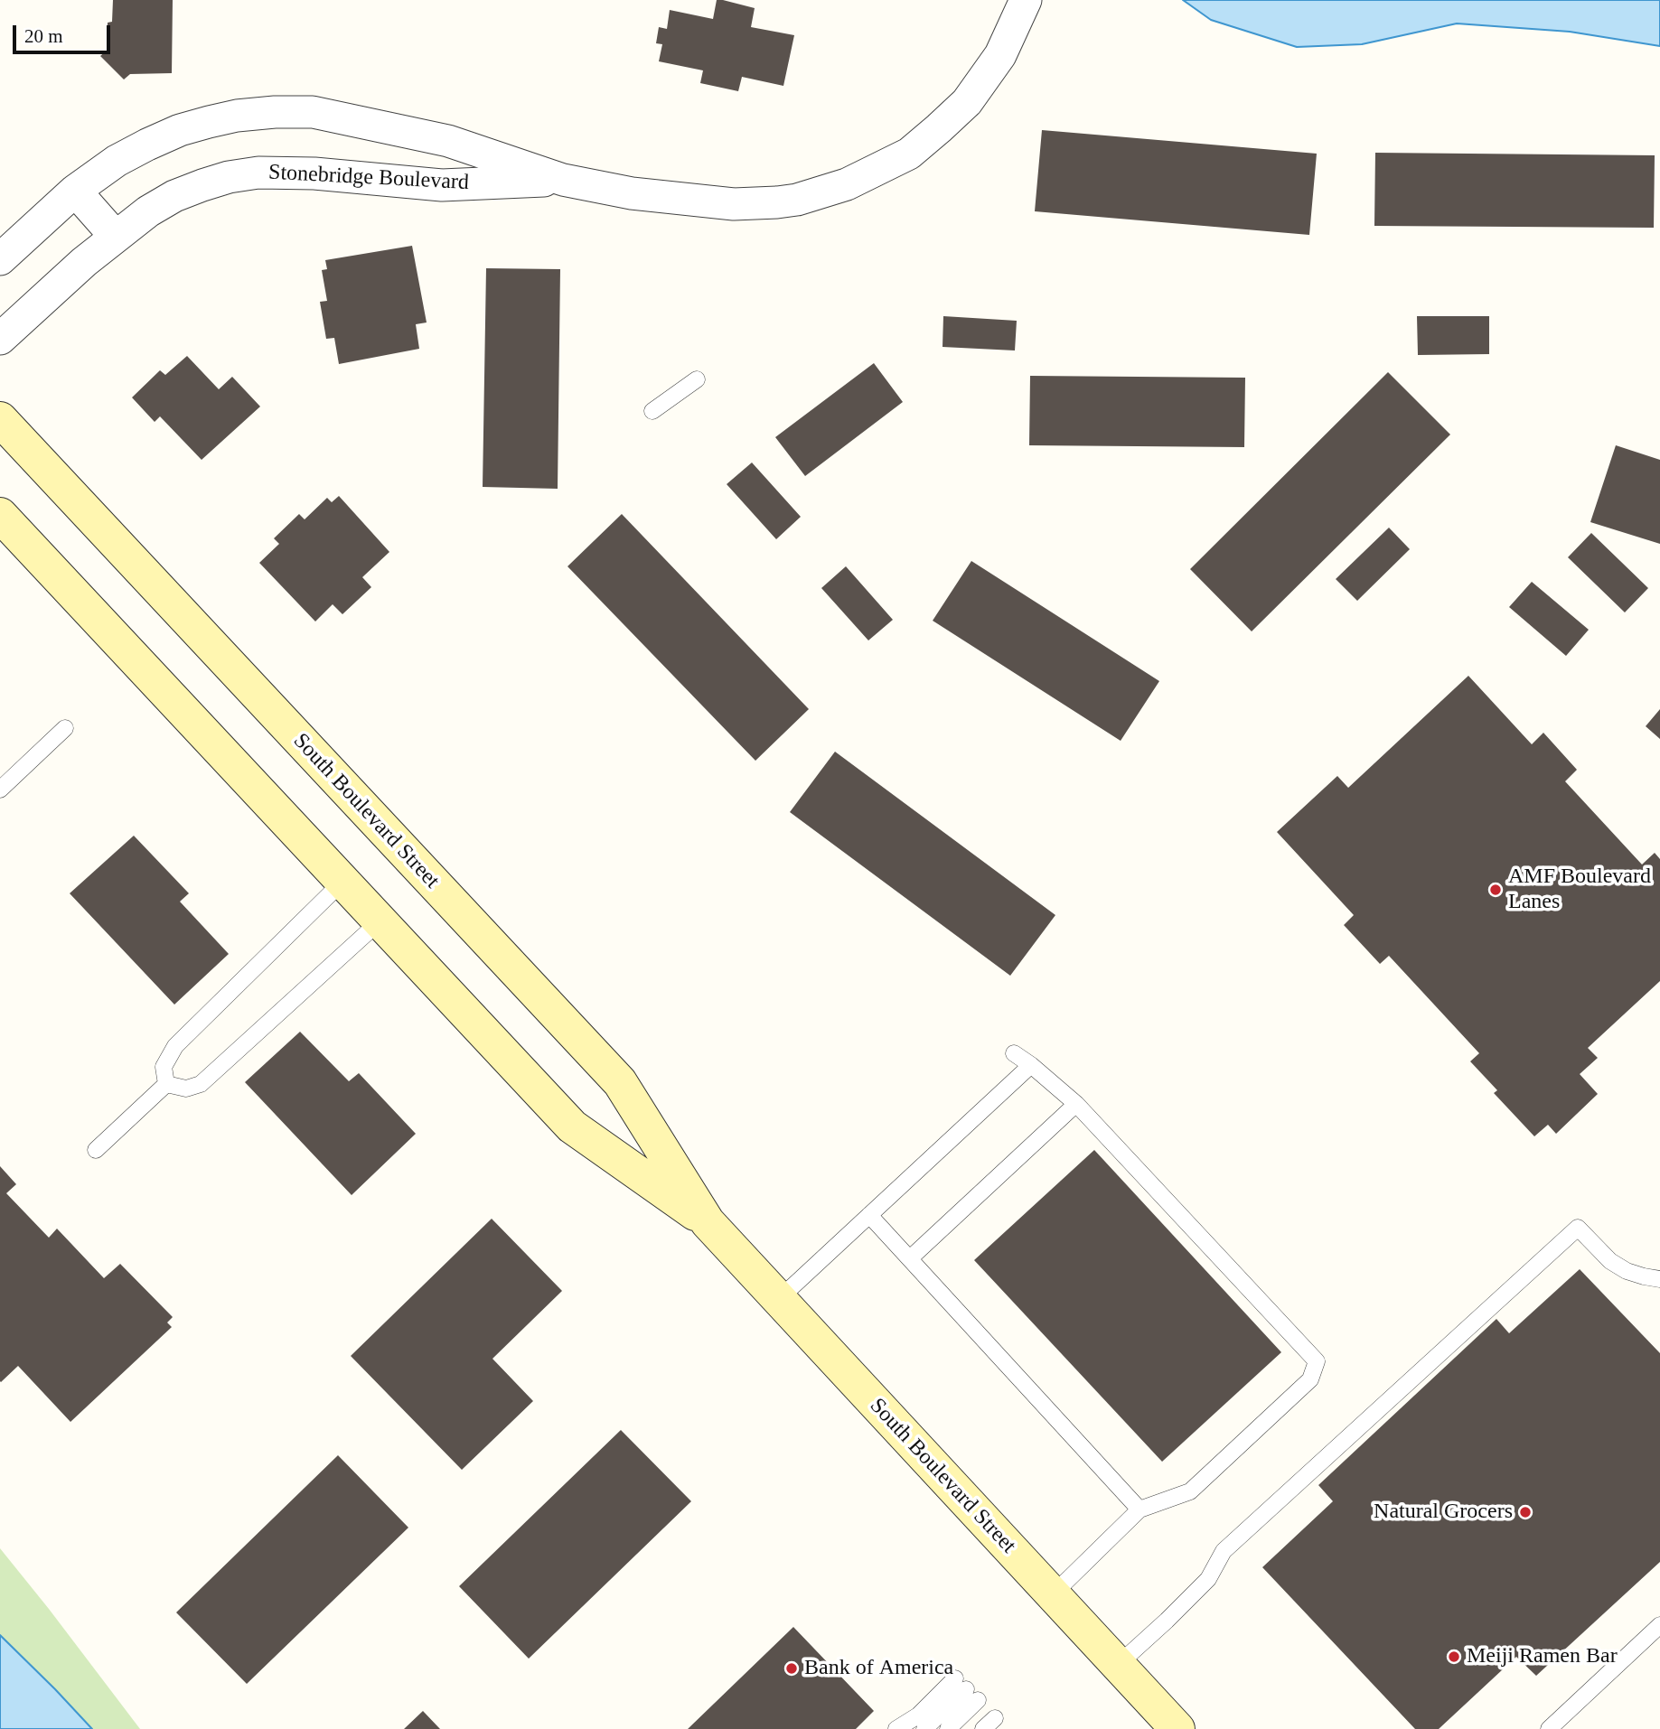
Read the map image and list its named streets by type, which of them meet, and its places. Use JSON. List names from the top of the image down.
{
  "streets": {
    "main road": ["South Boulevard Street"],
    "street": ["Stonebridge Boulevard"]
  },
  "places": [
    "AMF Boulevard Lanes",
    "Natural Grocers",
    "Meiji Ramen Bar",
    "Bank of America"
  ],
  "scale_bar": "20 m"
}
